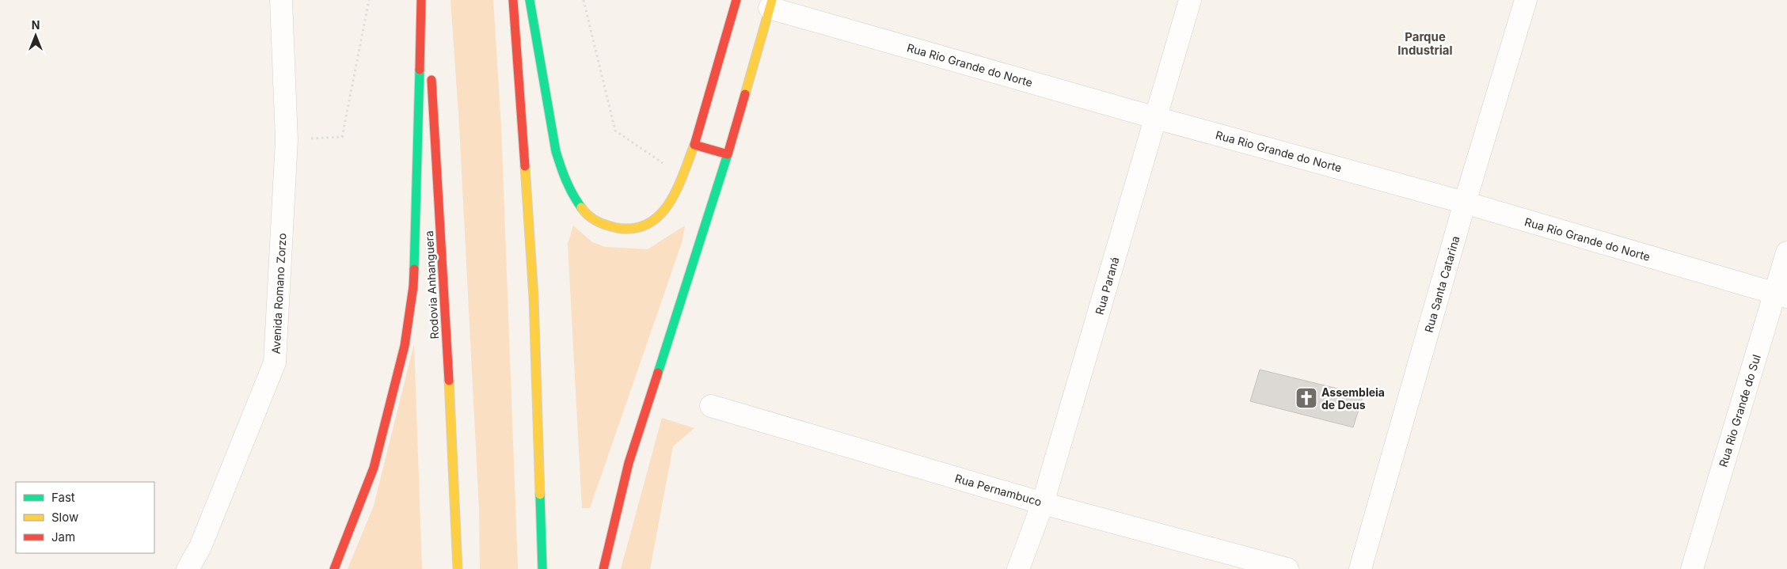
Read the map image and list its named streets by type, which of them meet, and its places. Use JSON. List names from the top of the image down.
{
  "streets": {
    "main road": ["Rodovia Anhanguera"],
    "street": [
      "Rua Rio Grande do Norte",
      "Rua Santa Catarina",
      "Rua Paraná",
      "Avenida Romano Zorzo",
      "Rua Rio Grande do Sul",
      "Rua Pernambuco"
    ]
  },
  "crossings": [
    ["Rua Rio Grande do Norte", "Rua Santa Catarina"],
    ["Rua Rio Grande do Norte", "Rua Paraná"],
    ["Rua Rio Grande do Norte", "Rua Rio Grande do Sul"],
    ["Rua Paraná", "Rua Pernambuco"]
  ],
  "districts": ["Parque Industrial"],
  "places": {
    "church": ["Assembleia de Deus"]
  },
  "legend": ["Fast", "Slow", "Jam"],
  "north": "top"
}
